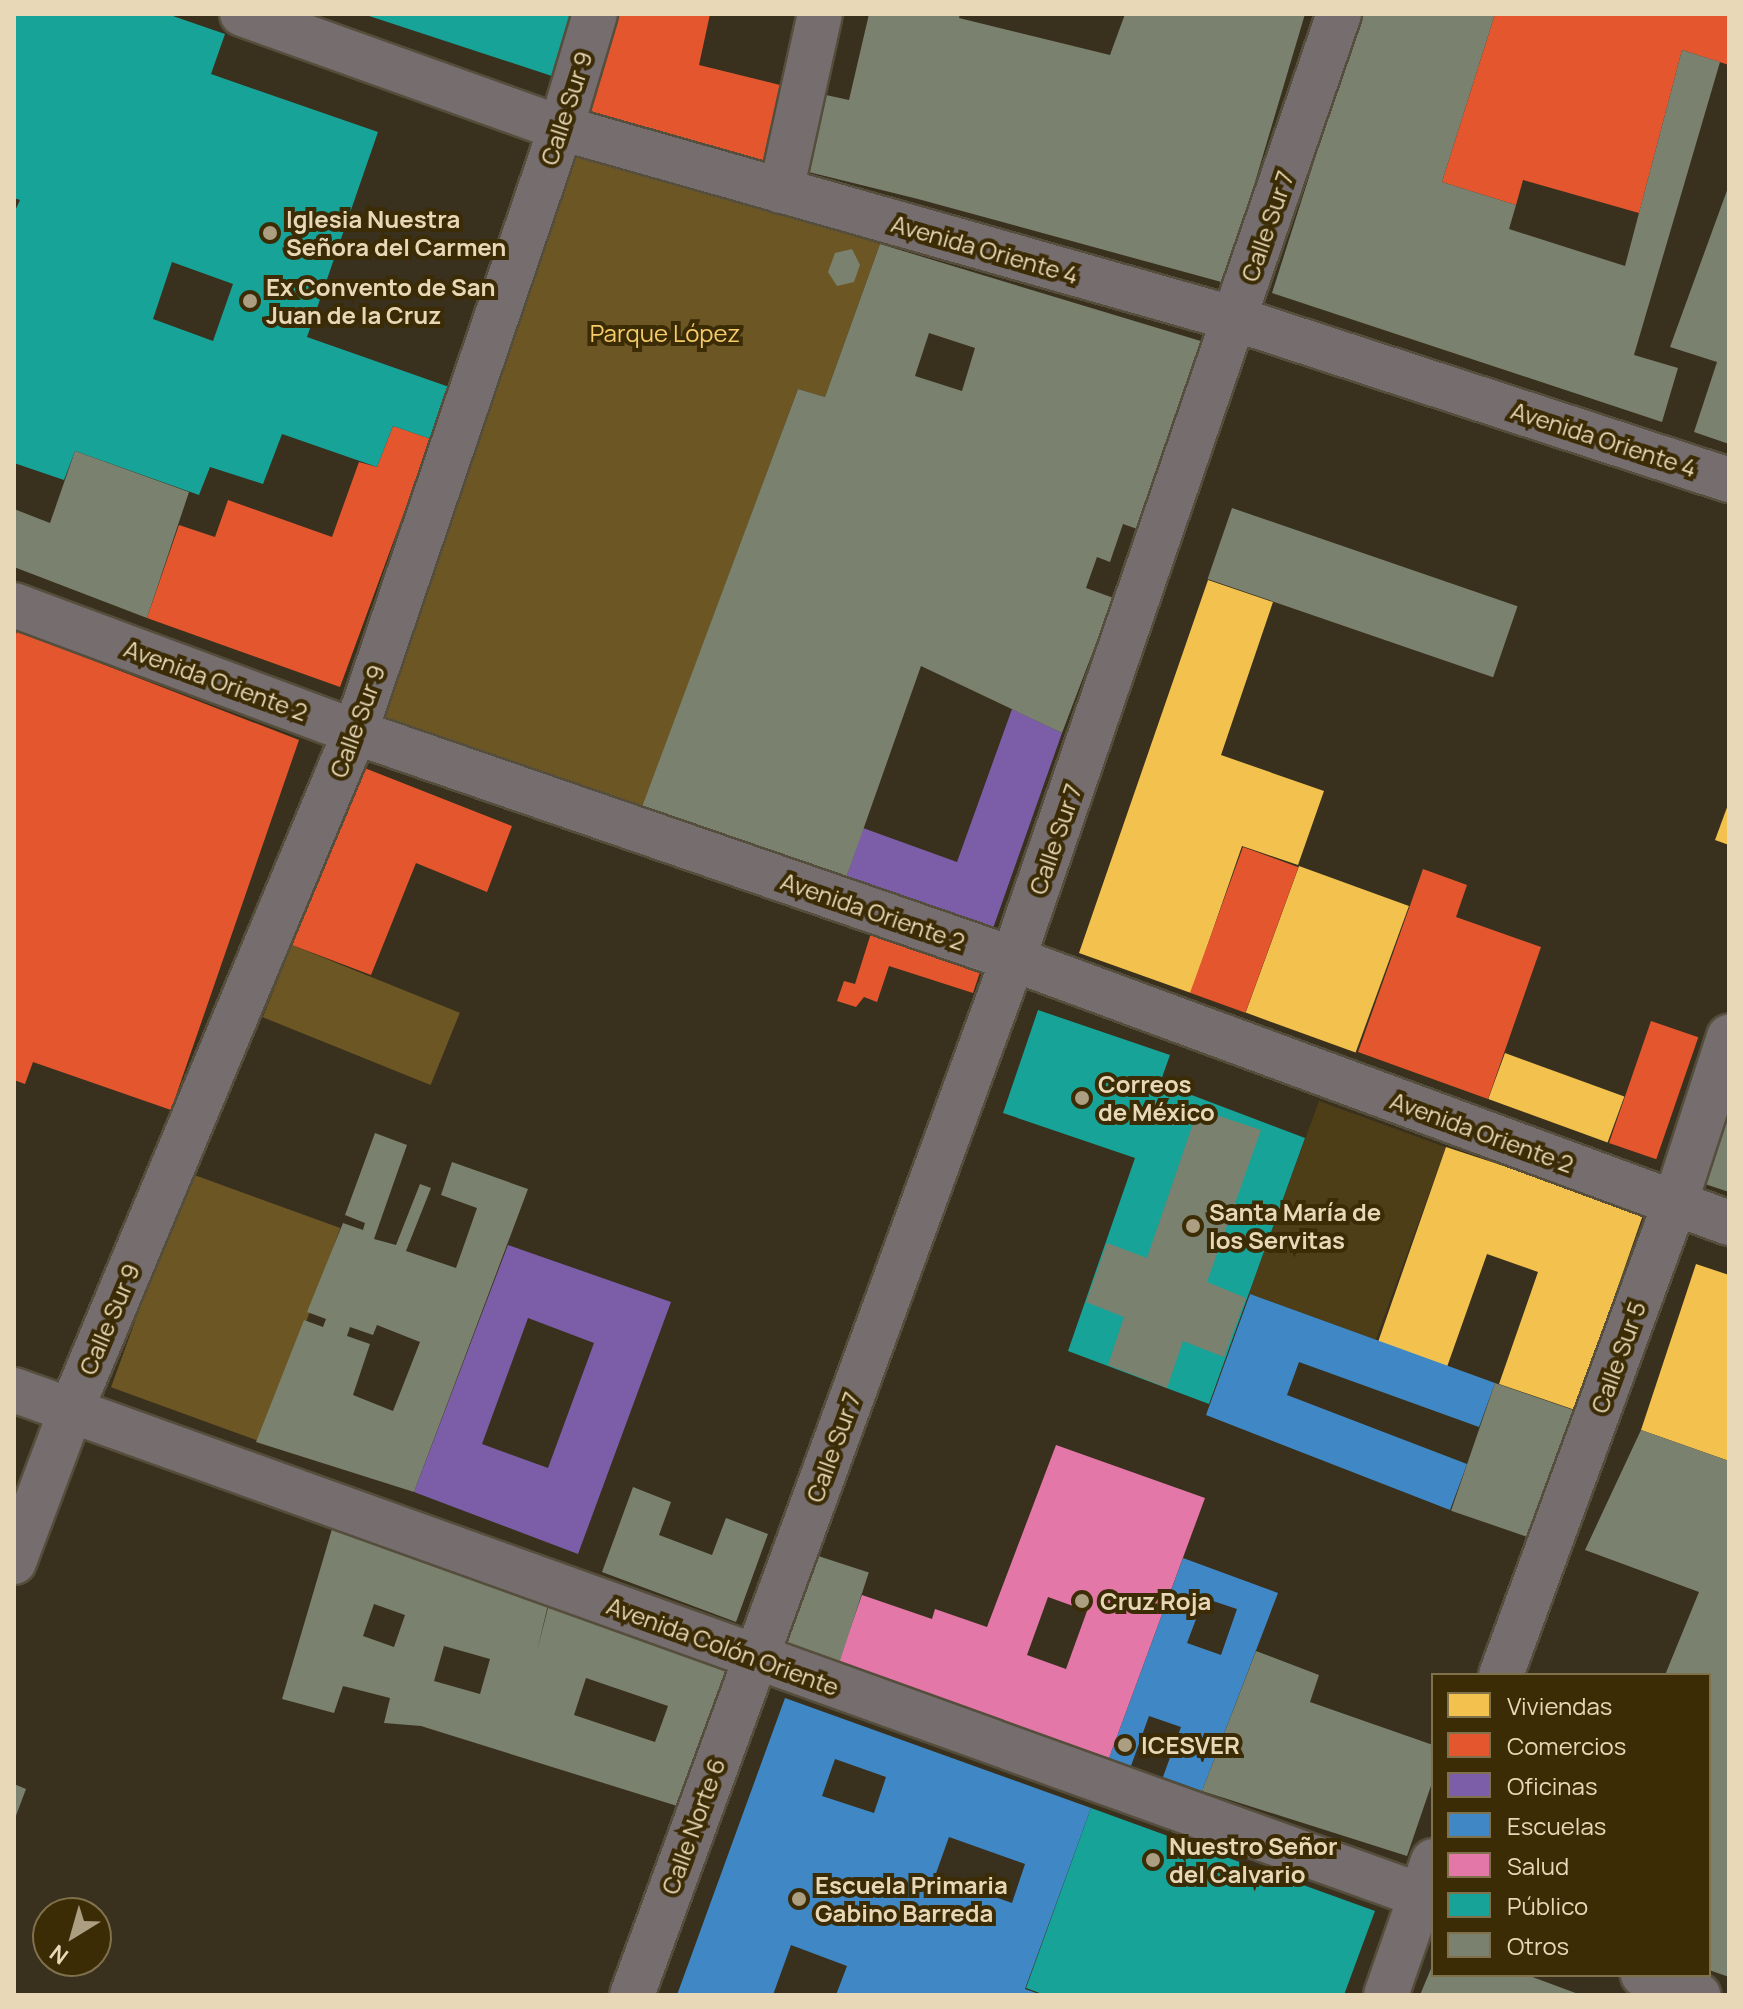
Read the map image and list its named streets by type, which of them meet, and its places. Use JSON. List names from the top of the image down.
{
  "streets": {
    "street": [
      "Calle Sur 9",
      "Calle Sur 7",
      "Avenida Oriente 4",
      "Avenida Oriente 2",
      "Calle Sur 5",
      "Avenida Colón Oriente",
      "Calle Norte 6"
    ]
  },
  "crossings": [
    ["Calle Sur 9", "Avenida Oriente 4"],
    ["Calle Sur 9", "Avenida Oriente 2"],
    ["Calle Sur 9", "Avenida Colón Oriente"],
    ["Calle Sur 7", "Avenida Oriente 4"],
    ["Calle Sur 7", "Avenida Oriente 2"],
    ["Calle Sur 7", "Avenida Colón Oriente"],
    ["Calle Sur 7", "Calle Norte 6"],
    ["Avenida Oriente 2", "Calle Sur 5"],
    ["Avenida Colón Oriente", "Calle Norte 6"]
  ],
  "parks": ["Parque López"],
  "places": [
    "Iglesia Nuestra Señora del Carmen",
    "Ex Convento de San Juan de la Cruz",
    "Correos de México",
    "Santa María de los Servitas",
    "Cruz Roja",
    "ICESVER",
    "Nuestro Señor del Calvario",
    "Escuela Primaria Gabino Barreda"
  ],
  "legend": [
    "Viviendas",
    "Comercios",
    "Oficinas",
    "Escuelas",
    "Salud",
    "Público",
    "Otros"
  ],
  "north": "bottom left"
}
